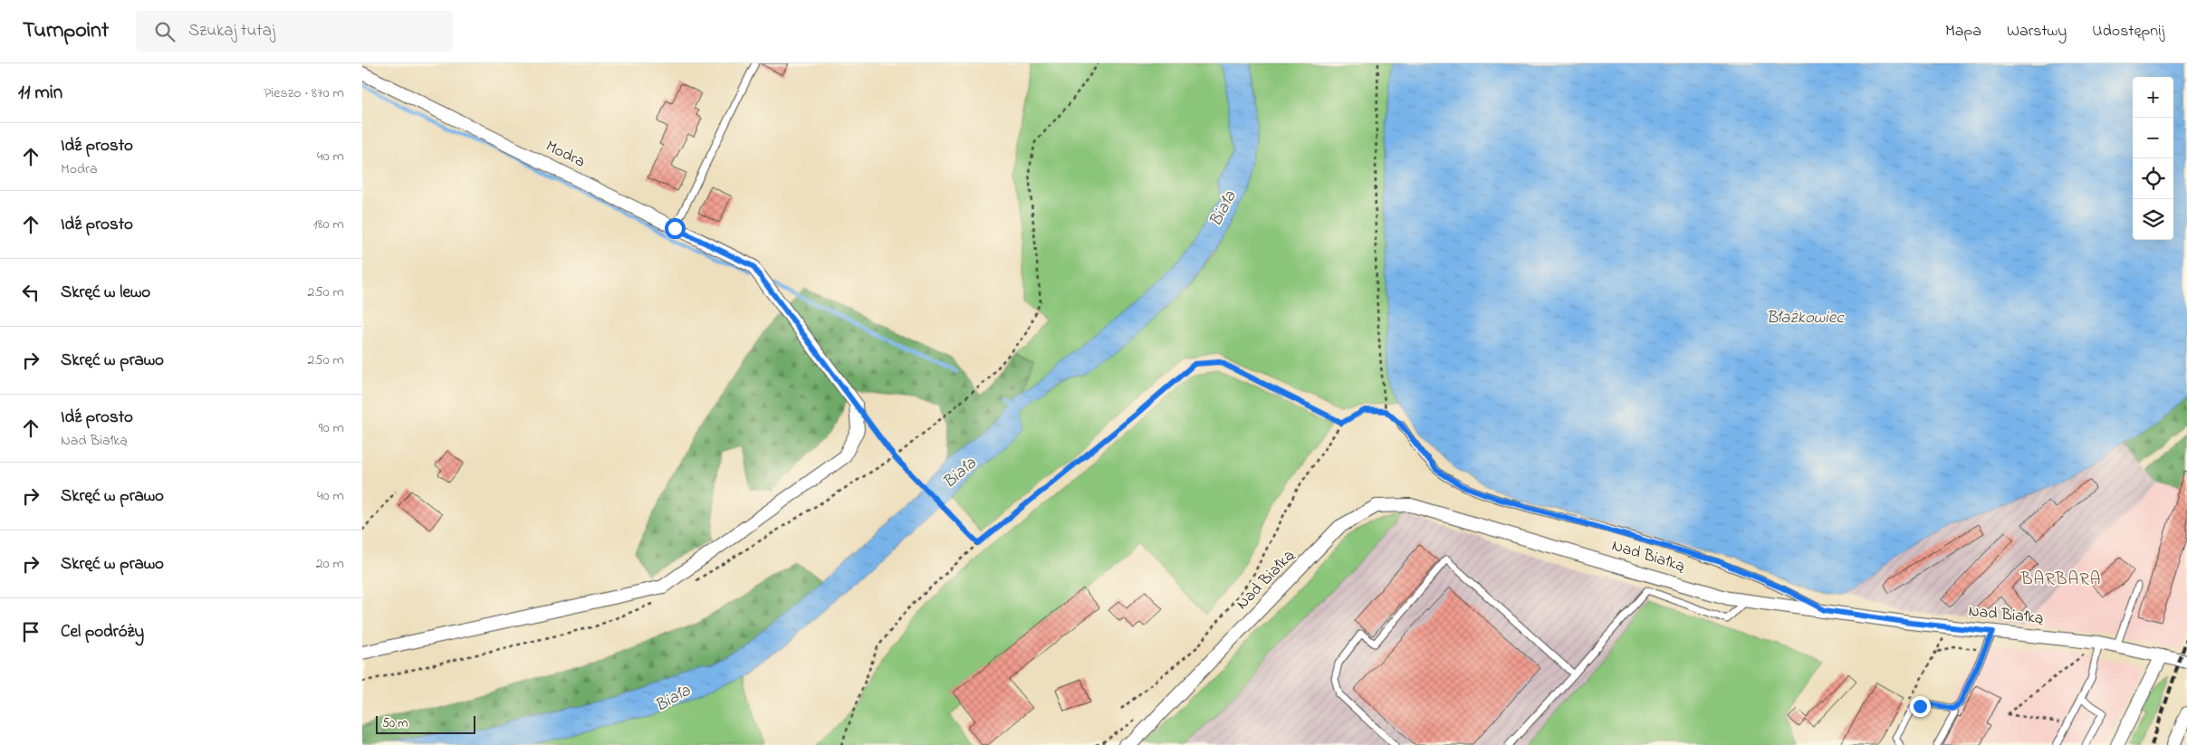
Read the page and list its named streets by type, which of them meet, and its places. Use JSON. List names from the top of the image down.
{
  "streets": {
    "street": ["Modra", "Nad Białką"]
  },
  "districts": ["BARBARA"],
  "water": ["Biała", "Błażkowiec"],
  "scale_bar": "50 m",
  "page": {
    "header": "Turnpoint",
    "search": "Szukaj tutaj",
    "nav": ["Mapa", "Warstwy", "Udostępnij"],
    "heading": ["11 min", "Pieszo · 870 m"],
    "map_buttons": ["+", "−"],
    "list": [
      ["Idź prosto", "Modra", "40 m"],
      ["Idź prosto", "180 m"],
      ["Skręć w lewo", "250 m"],
      ["Skręć w prawo", "250 m"],
      ["Idź prosto", "Nad Białką", "90 m"],
      ["Skręć w prawo", "40 m"],
      ["Skręć w prawo", "20 m"],
      "Cel podróży"
    ],
    "scale": "50 m"
  }
}
